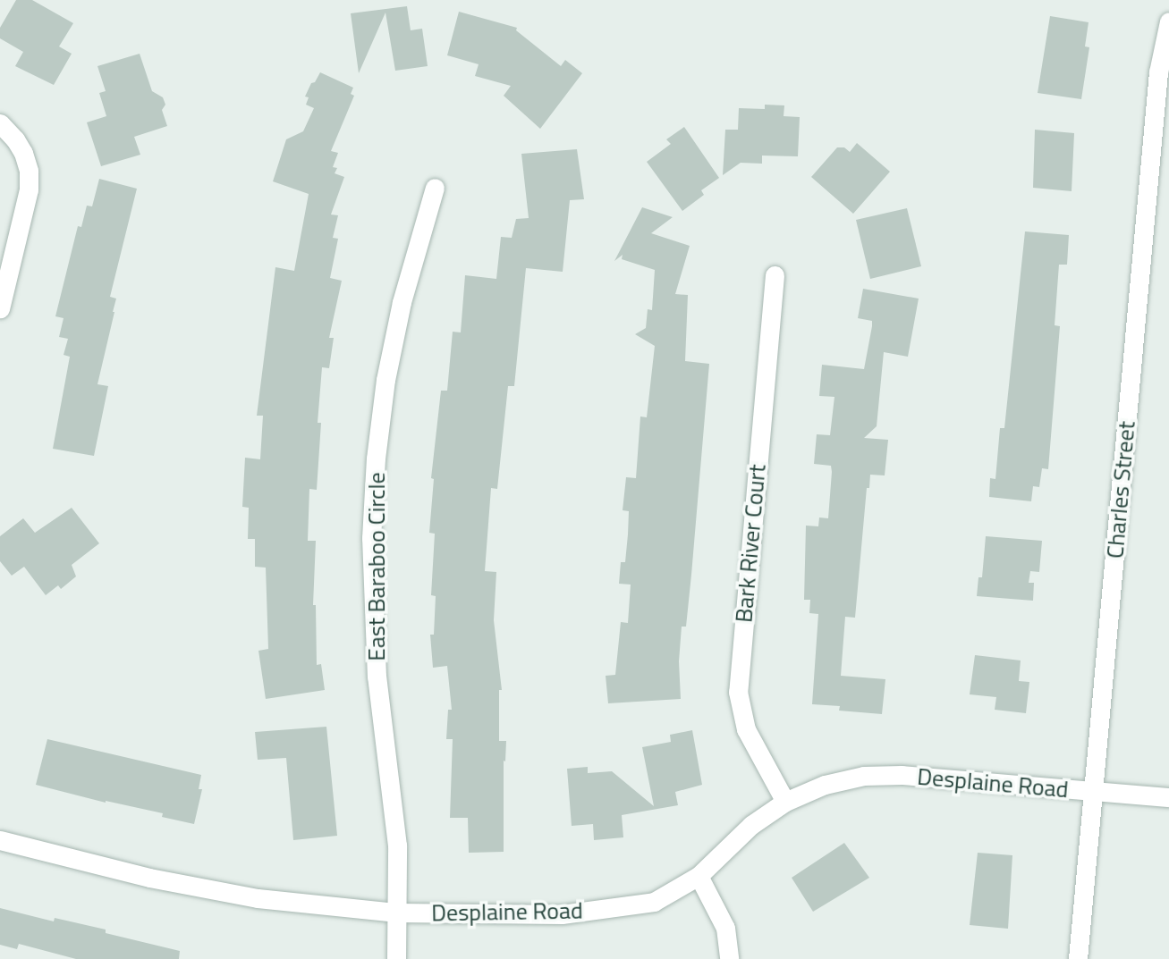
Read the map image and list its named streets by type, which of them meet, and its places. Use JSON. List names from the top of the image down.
{
  "streets": {
    "street": [
      "Charles Street",
      "Bark River Court",
      "East Baraboo Circle",
      "Desplaine Road"
    ]
  },
  "crossings": [
    ["Charles Street", "Desplaine Road"],
    ["Bark River Court", "Desplaine Road"],
    ["East Baraboo Circle", "Desplaine Road"]
  ]
}
